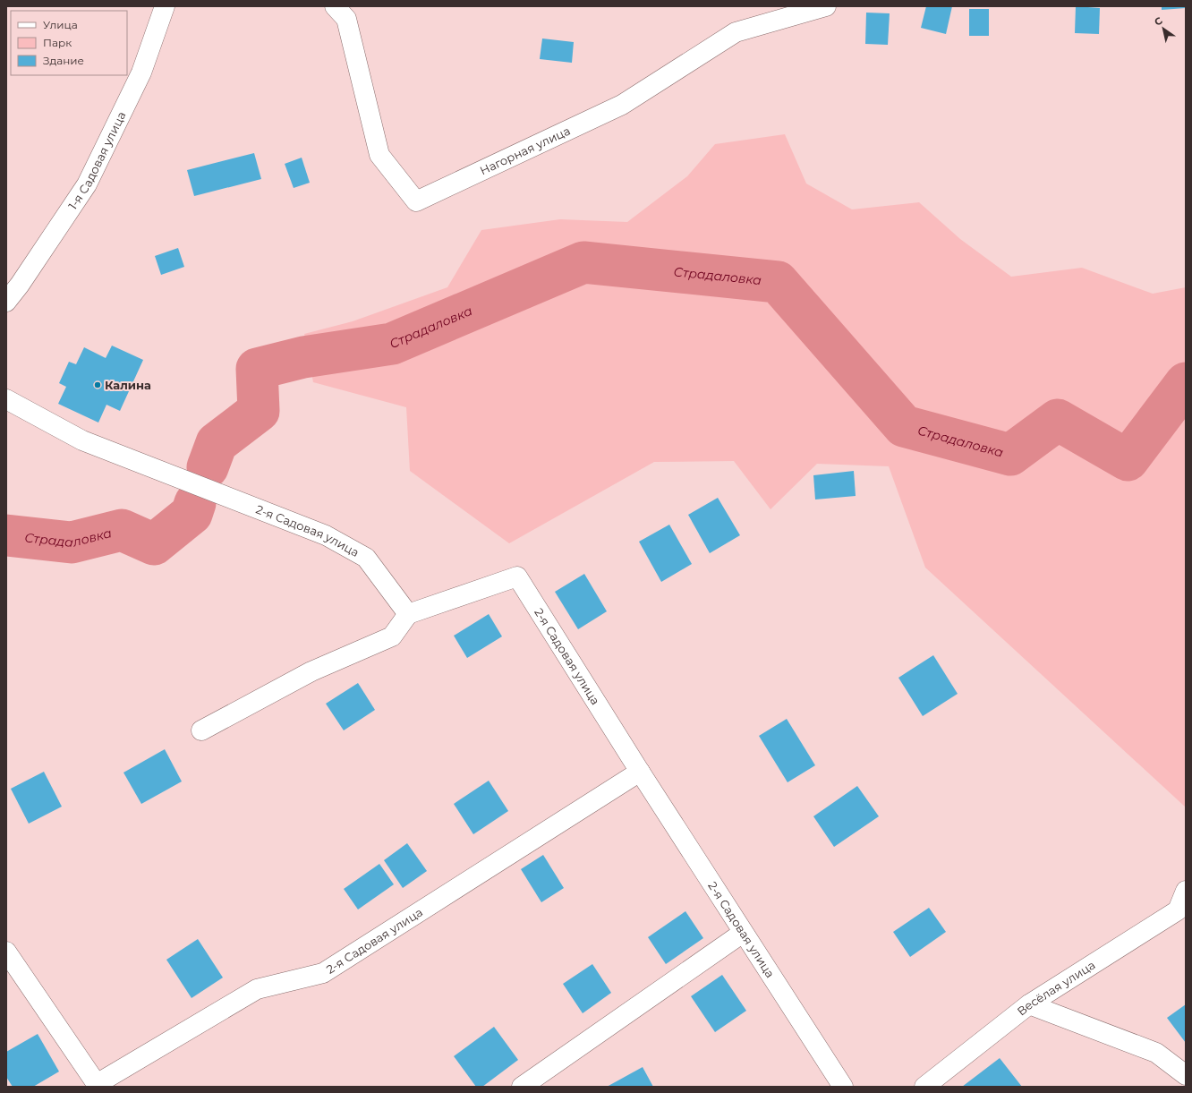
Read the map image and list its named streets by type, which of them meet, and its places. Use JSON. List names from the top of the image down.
{
  "streets": {
    "street": [
      "Нагорная улица",
      "1-я Садовая улица",
      "2-я Садовая улица",
      "Весёлая улица"
    ]
  },
  "water": ["Страдаловка"],
  "places": ["Калина"],
  "legend": ["Улица", "Парк", "Здание"],
  "north": "top left"
}
